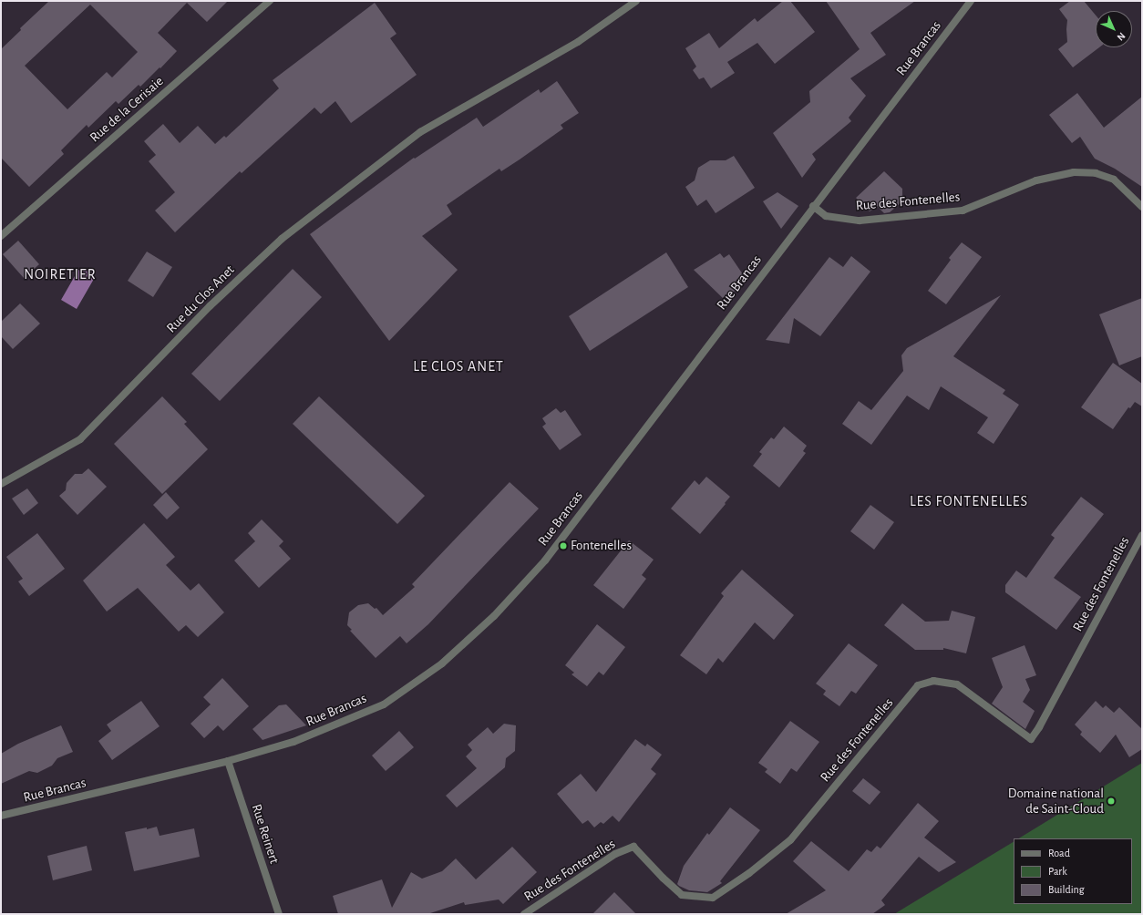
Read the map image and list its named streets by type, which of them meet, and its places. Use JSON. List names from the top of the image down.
{
  "streets": {
    "street": [
      "Rue Brancas",
      "Rue de la Cerisaie",
      "Rue des Fontenelles",
      "Rue du Clos Anet",
      "Rue Reinert"
    ]
  },
  "crossings": [
    ["Rue Brancas", "Rue des Fontenelles"],
    ["Rue Brancas", "Rue Reinert"]
  ],
  "districts": ["NOIRETIER", "LE CLOS ANET", "LES FONTENELLES"],
  "places": ["Fontenelles", "Domaine national de Saint-Cloud"],
  "legend": ["Road", "Park", "Building"],
  "north": "bottom right"
}
